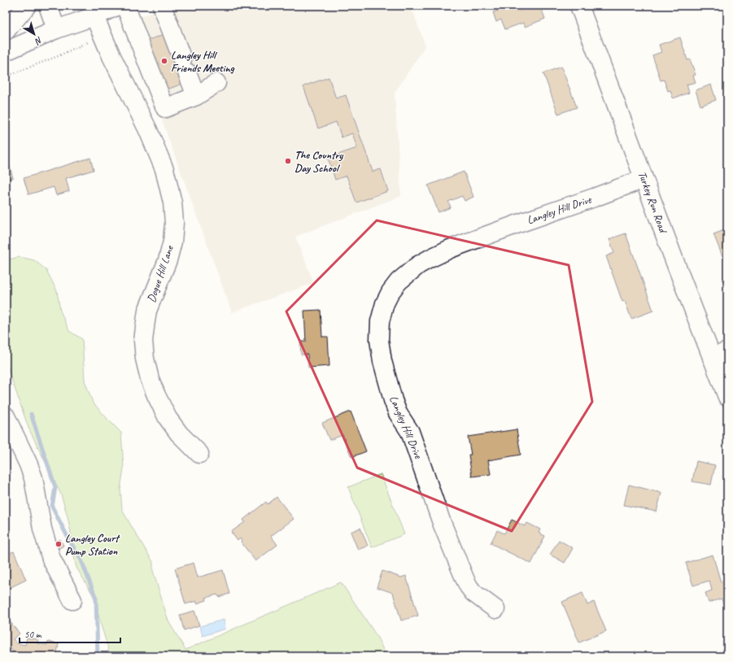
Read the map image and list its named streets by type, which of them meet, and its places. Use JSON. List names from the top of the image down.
{
  "streets": {
    "street": ["Turkey Run Road", "Langley Hill Drive", "Dogue Hill Lane"]
  },
  "crossings": [
    ["Turkey Run Road", "Langley Hill Drive"]
  ],
  "places": ["Langley Hill Friends Meeting", "The Country Day School", "Langley Court Pump Station"],
  "scale_bar": "50 m",
  "north": "bottom right"
}
